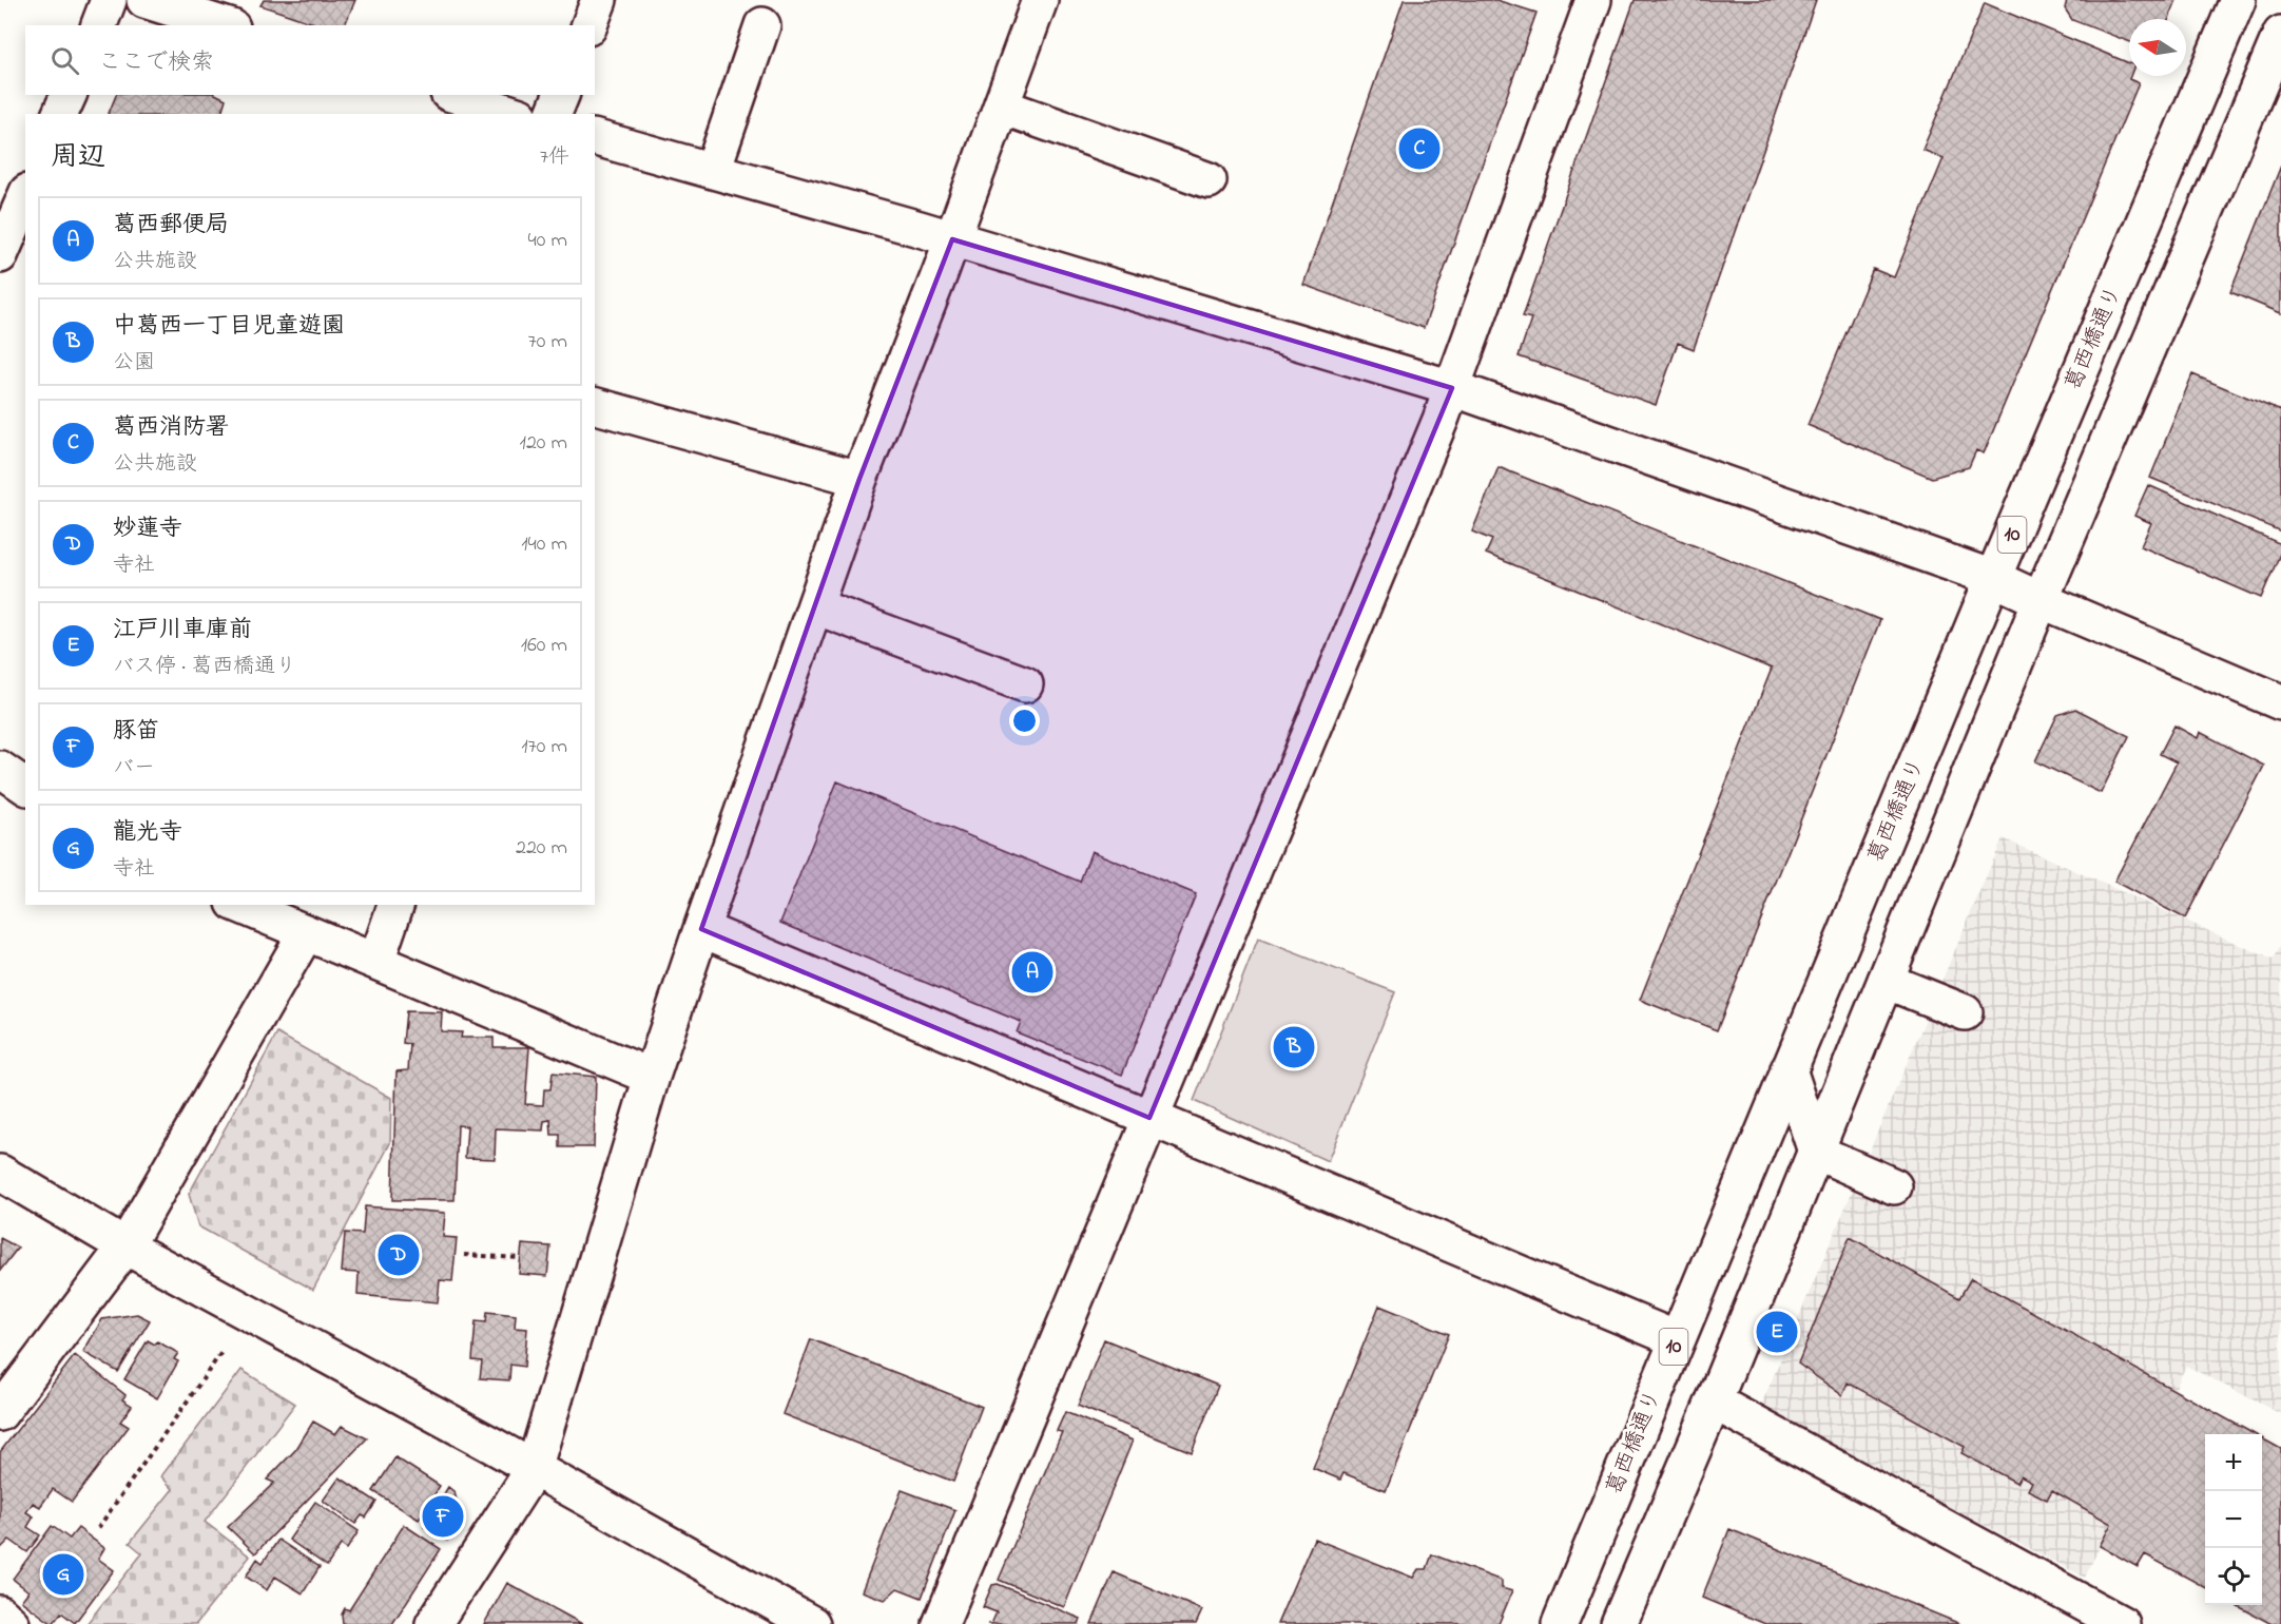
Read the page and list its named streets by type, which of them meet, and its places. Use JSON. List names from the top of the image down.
{
  "streets": {
    "street": ["葛西橋通り", "10"]
  },
  "north": "left",
  "page": {
    "search": "ここで検索",
    "heading": ["周辺", "7件"],
    "pins": [
      "C",
      "A",
      "B",
      "D",
      "E",
      "F",
      "G"
    ],
    "list": [
      {
        "mark": "A",
        "name": "葛西郵便局",
        "note": "公共施設",
        "value": "40 m"
      },
      {
        "mark": "B",
        "name": "中葛西一丁目児童遊園",
        "note": "公園",
        "value": "70 m"
      },
      {
        "mark": "C",
        "name": "葛西消防署",
        "note": "公共施設",
        "value": "120 m"
      },
      {
        "mark": "D",
        "name": "妙蓮寺",
        "note": "寺社",
        "value": "140 m"
      },
      {
        "mark": "E",
        "name": "江戸川車庫前",
        "note": "バス停 · 葛西橋通り",
        "value": "160 m"
      },
      {
        "mark": "F",
        "name": "豚笛",
        "note": "バー",
        "value": "170 m"
      },
      {
        "mark": "G",
        "name": "龍光寺",
        "note": "寺社",
        "value": "220 m"
      }
    ],
    "map_buttons": ["+", "−"]
  }
}
